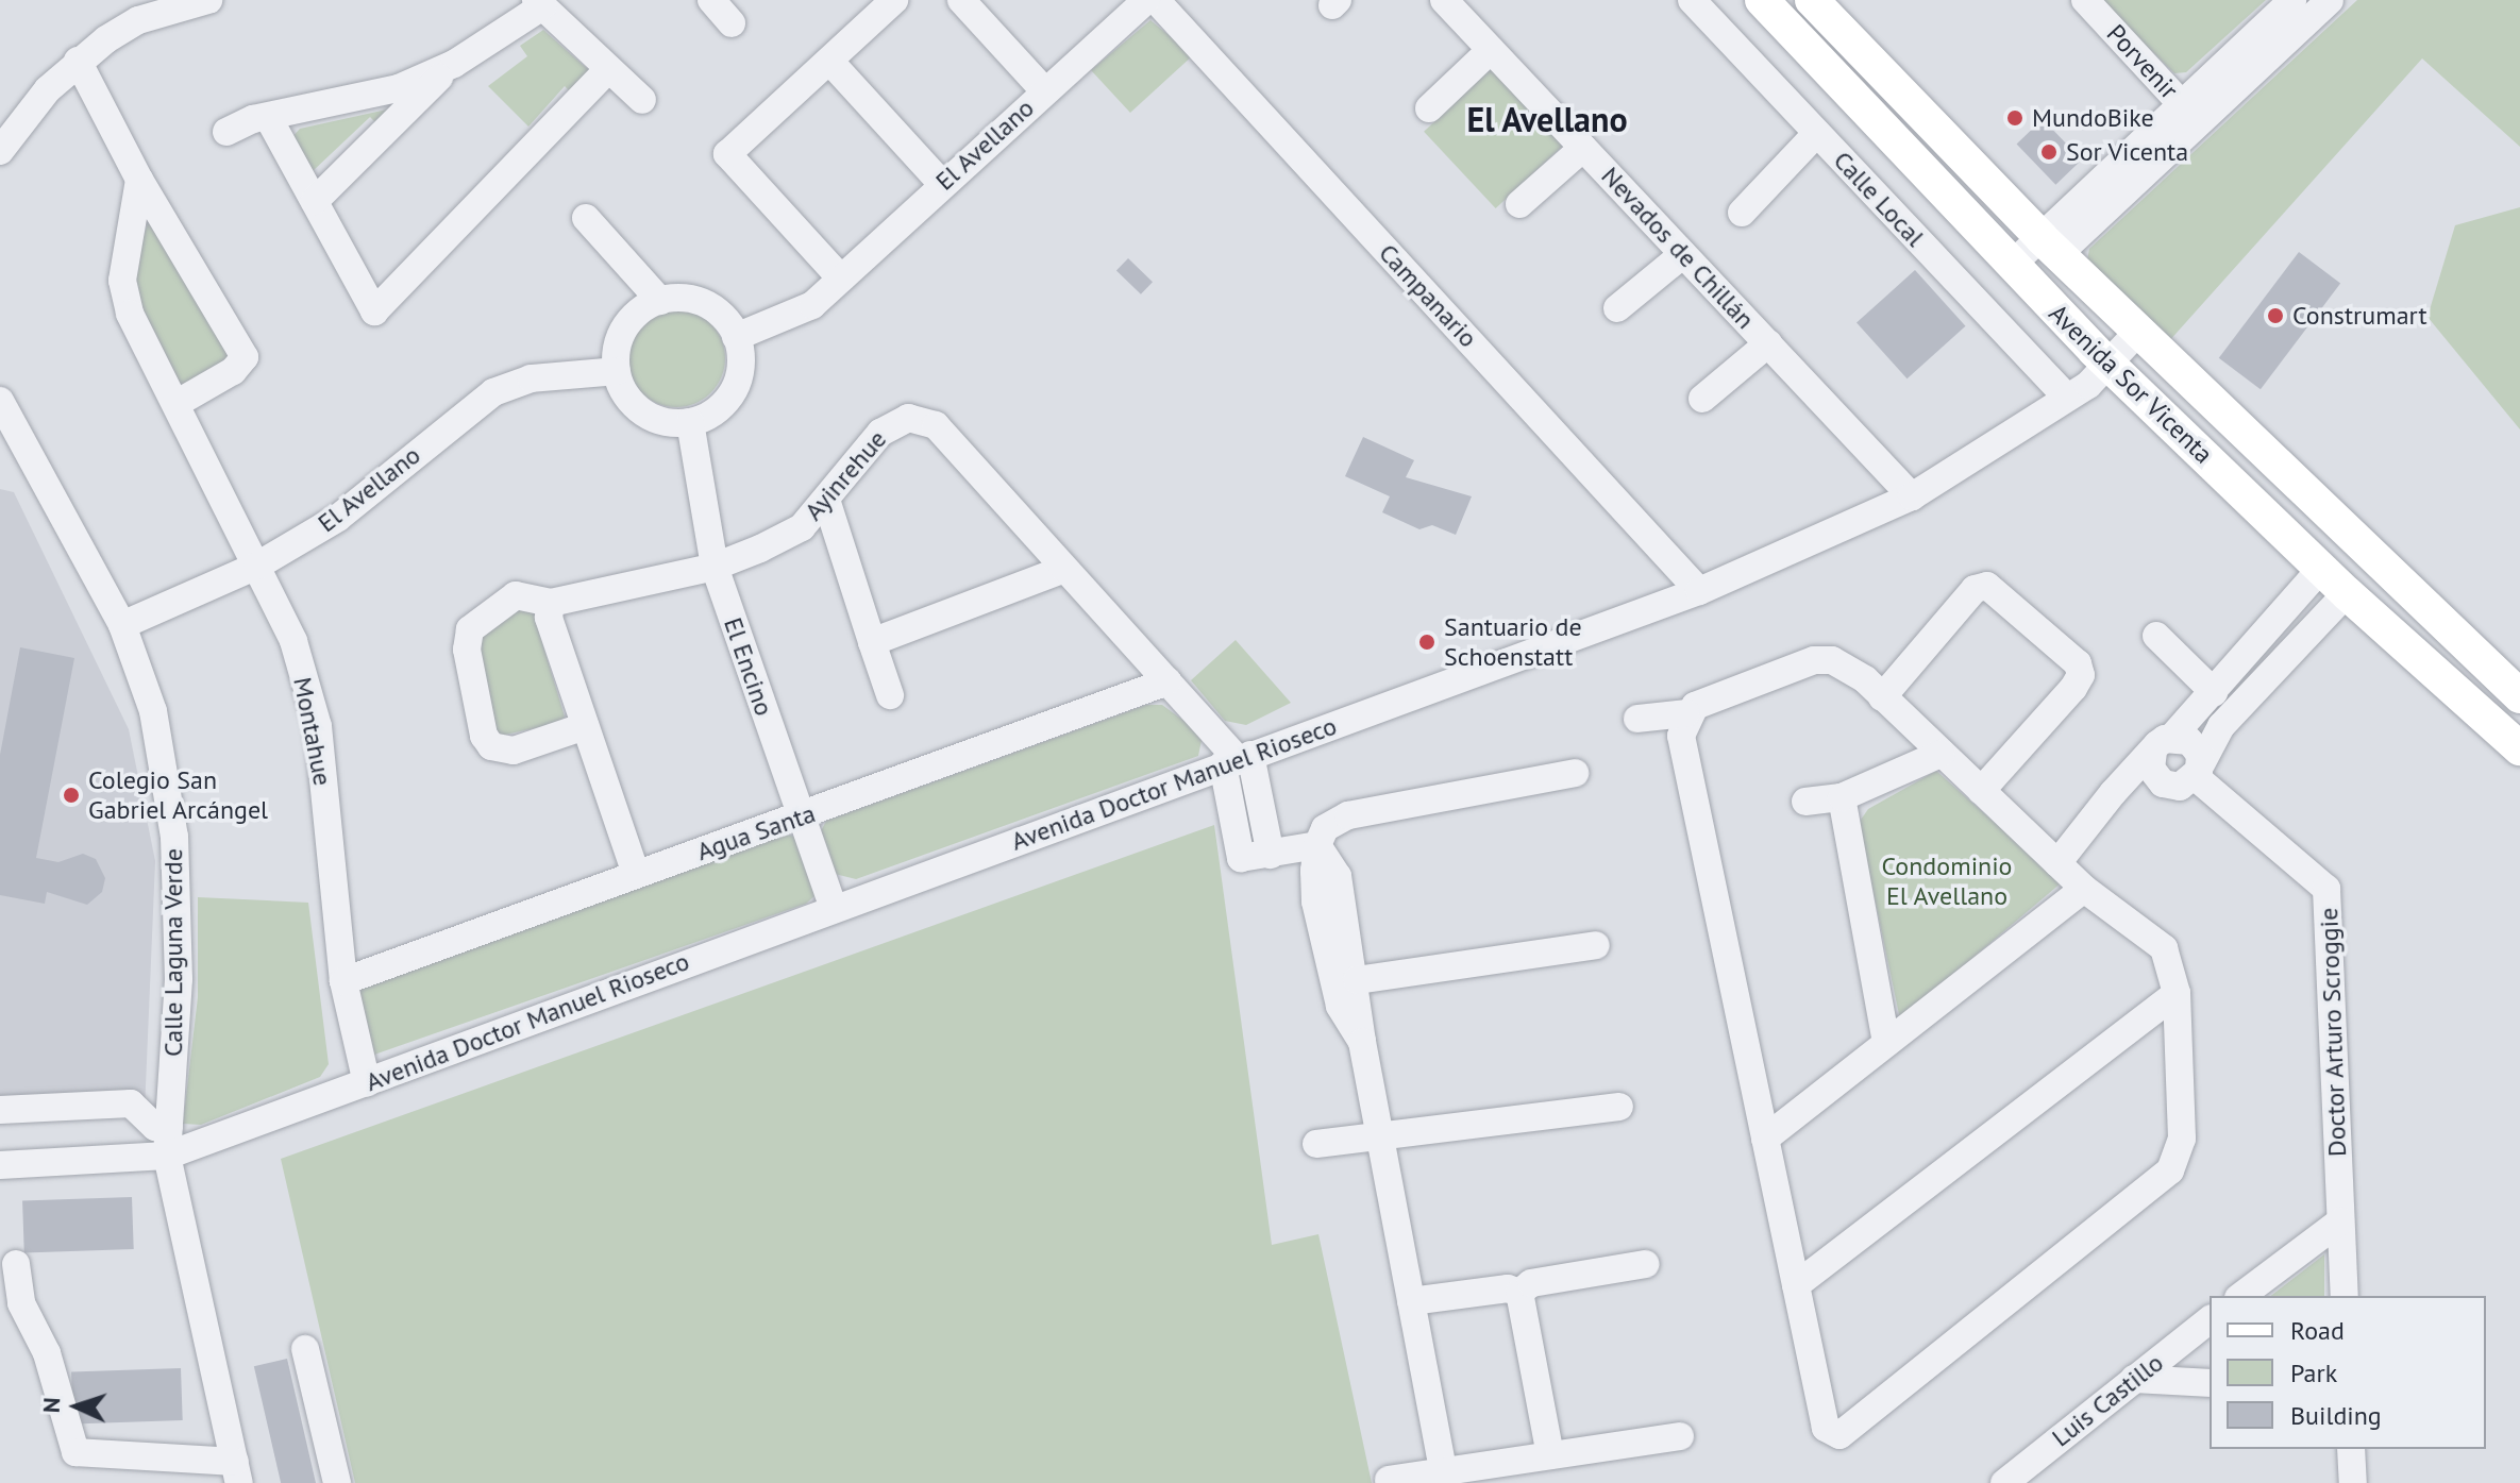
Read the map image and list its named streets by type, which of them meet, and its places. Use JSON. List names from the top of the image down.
{
  "streets": {
    "main road": ["Avenida Sor Vicenta"],
    "street": [
      "Porvenir",
      "El Avellano",
      "Calle Local",
      "Nevados de Chillán",
      "Campanario",
      "Ayinrehue",
      "El Encino",
      "Montahue",
      "Avenida Doctor Manuel Rioseco",
      "Agua Santa",
      "Calle Laguna Verde",
      "Doctor Arturo Scroggie",
      "Luis Castillo"
    ]
  },
  "crossings": [
    ["El Avellano", "El Encino"],
    ["El Avellano", "Montahue"],
    ["El Avellano", "Calle Laguna Verde"],
    ["Calle Local", "Avenida Doctor Manuel Rioseco"],
    ["Nevados de Chillán", "Avenida Doctor Manuel Rioseco"],
    ["Campanario", "Avenida Doctor Manuel Rioseco"],
    ["Avenida Sor Vicenta", "Avenida Doctor Manuel Rioseco"],
    ["Ayinrehue", "El Encino"],
    ["Ayinrehue", "Avenida Doctor Manuel Rioseco"],
    ["Ayinrehue", "Agua Santa"],
    ["El Encino", "Avenida Doctor Manuel Rioseco"],
    ["El Encino", "Agua Santa"],
    ["Montahue", "Avenida Doctor Manuel Rioseco"],
    ["Montahue", "Agua Santa"],
    ["Avenida Doctor Manuel Rioseco", "Calle Laguna Verde"]
  ],
  "districts": ["El Avellano"],
  "parks": ["Condominio El Avellano"],
  "places": [
    "MundoBike",
    "Sor Vicenta",
    "Construmart",
    "Santuario de Schoenstatt",
    "Colegio San Gabriel Arcángel"
  ],
  "legend": ["Road", "Park", "Building"],
  "north": "left"
}
